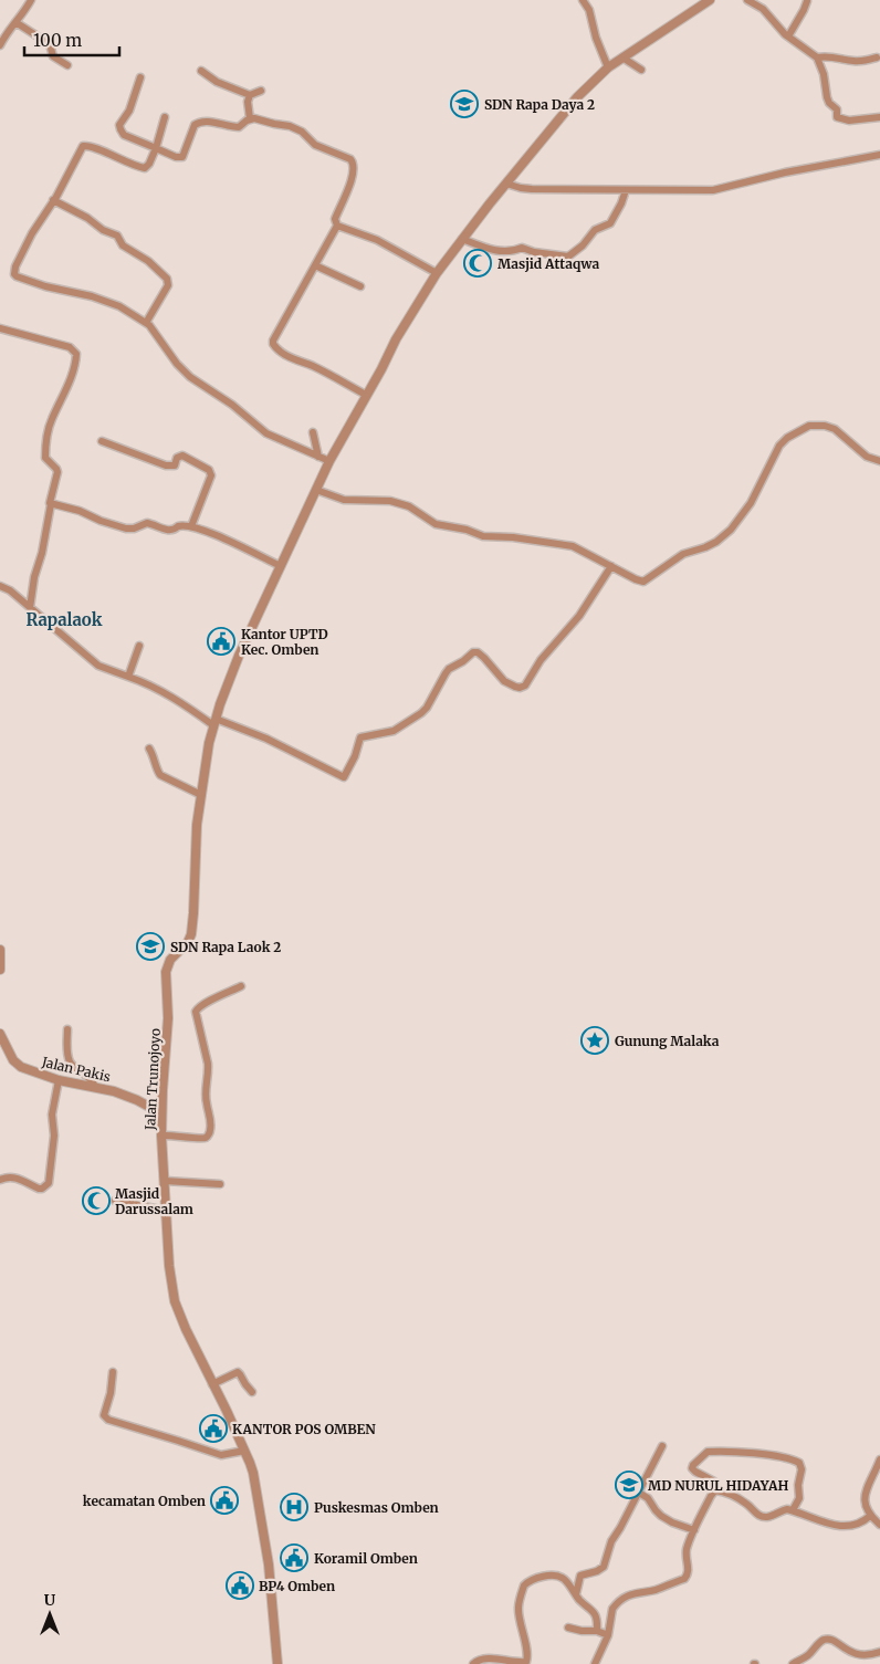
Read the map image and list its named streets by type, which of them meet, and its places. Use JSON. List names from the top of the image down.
{
  "streets": {
    "street": ["Jalan Pakis", "Jalan Trunojoyo"]
  },
  "crossings": [
    ["Jalan Pakis", "Jalan Trunojoyo"]
  ],
  "districts": ["Rapalaok"],
  "places": {
    "school or university": ["SDN Rapa Daya 2", "SDN Rapa Laok 2", "MD NURUL HIDAYAH"],
    "mosque": ["Masjid Attaqwa", "Masjid Darussalam"],
    "public building": [
      "Kantor UPTD Kec. Omben",
      "KANTOR POS OMBEN",
      "kecamatan Omben",
      "Koramil Omben",
      "BP4 Omben"
    ],
    "place": ["Gunung Malaka"],
    "hospital": ["Puskesmas Omben"]
  },
  "scale_bar": "100 m",
  "north": "top"
}
